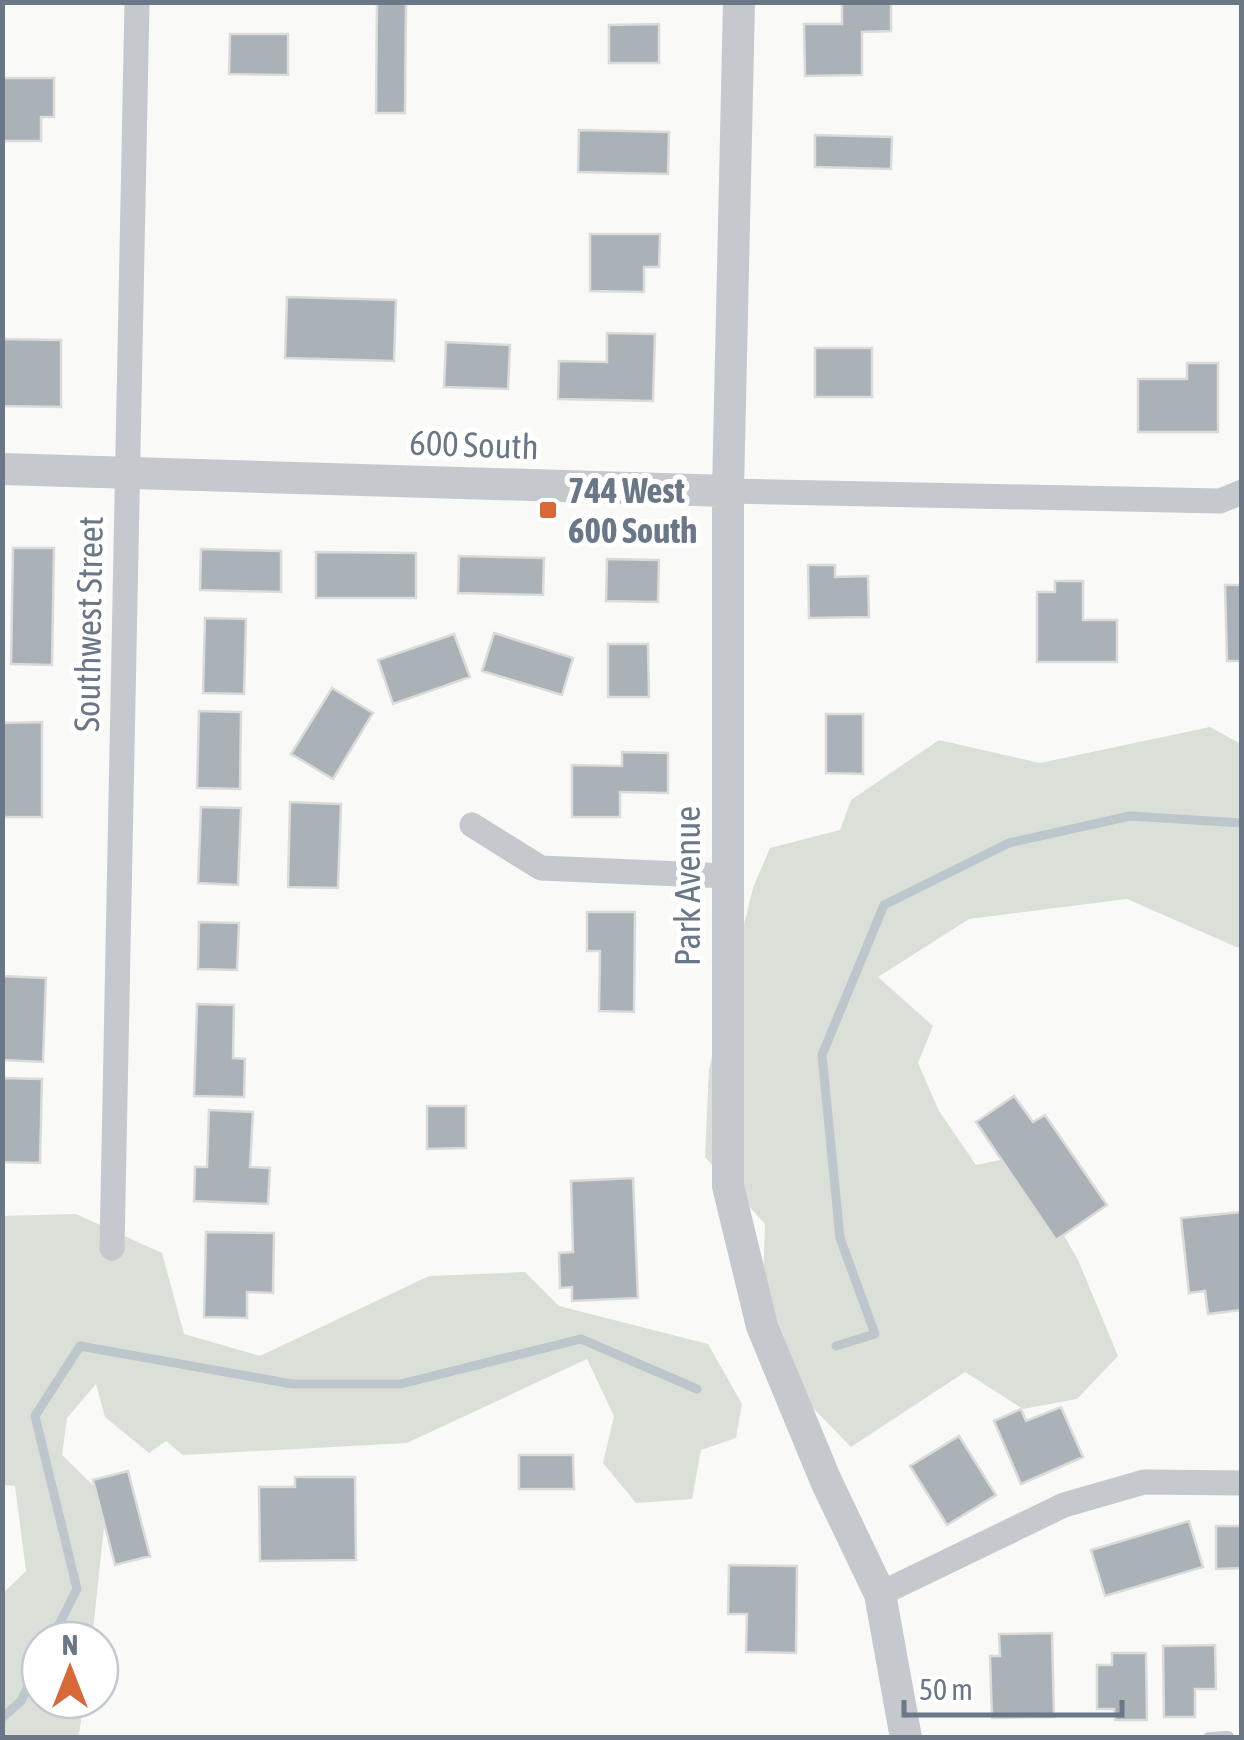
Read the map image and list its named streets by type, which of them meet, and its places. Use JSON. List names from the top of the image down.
{
  "streets": {
    "street": ["600 South", "Southwest Street", "Park Avenue"]
  },
  "crossings": [
    ["600 South", "Southwest Street"],
    ["600 South", "Park Avenue"]
  ],
  "places": {
    "transit": ["744 West 600 South"]
  },
  "scale_bar": "50 m",
  "north": "top"
}
